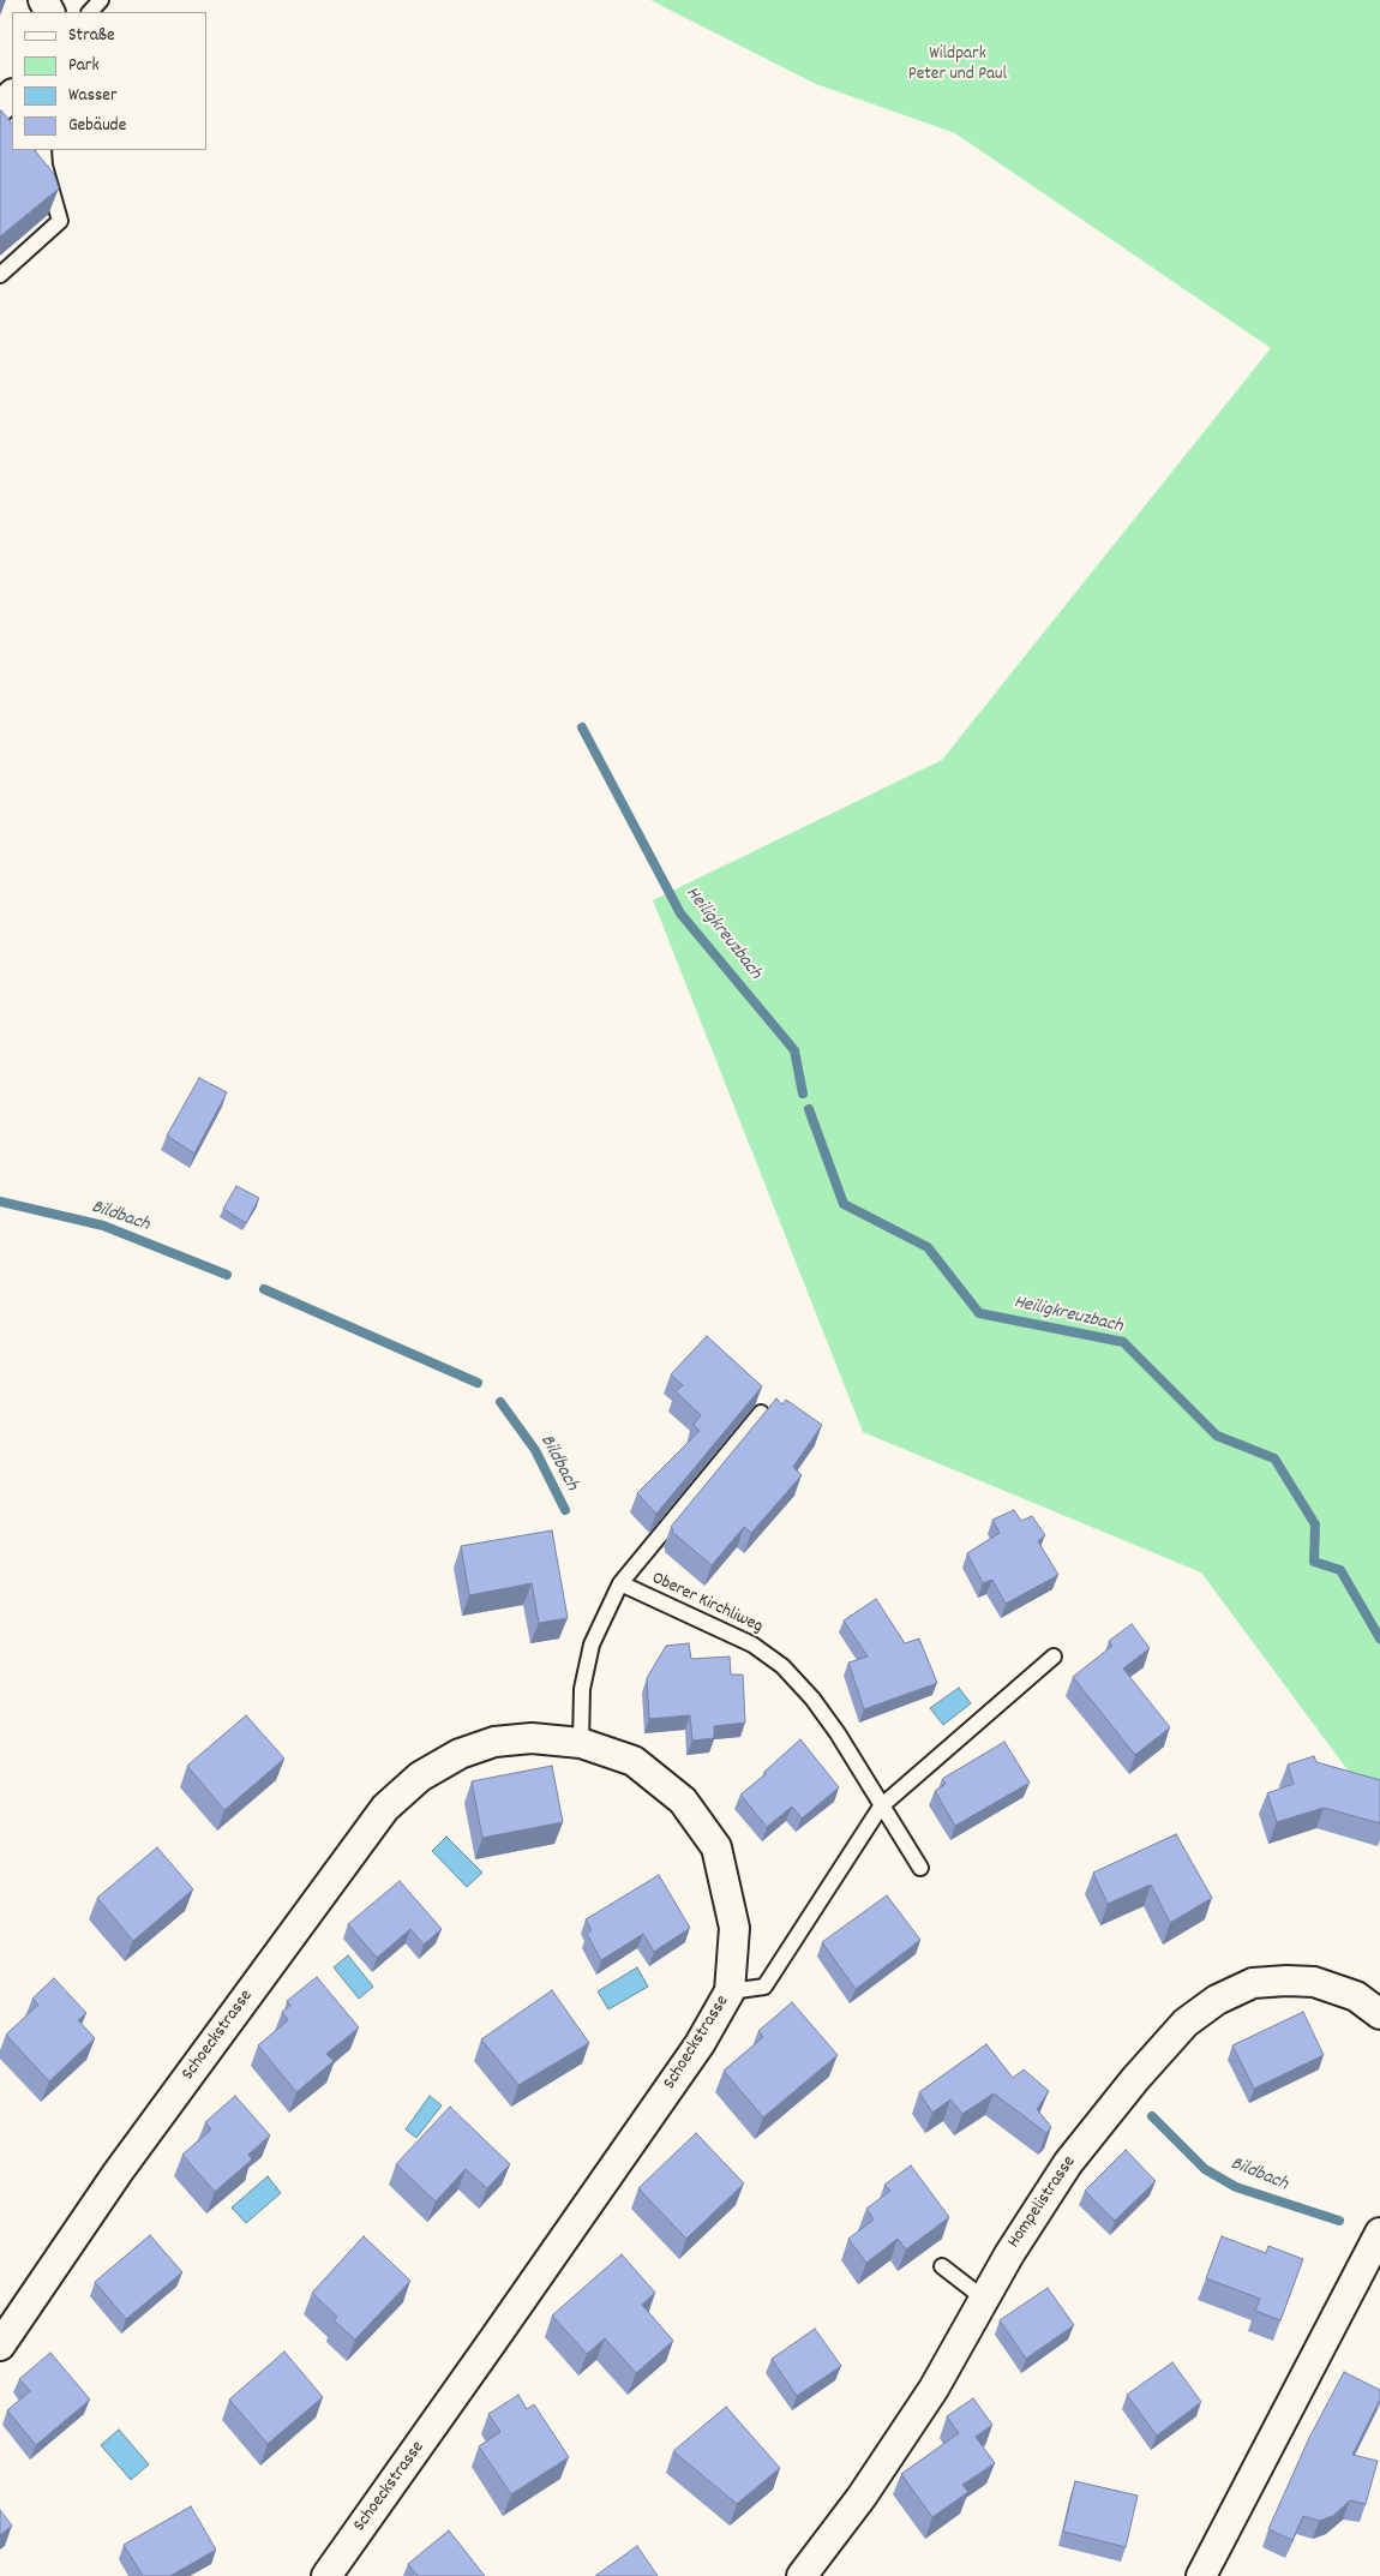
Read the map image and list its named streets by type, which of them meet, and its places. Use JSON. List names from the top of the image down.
{
  "streets": {
    "street": ["Schoeckstrasse", "Hompelistrasse"],
    "lane": ["Oberer Kirchliweg"]
  },
  "crossings": [
    ["Oberer Kirchliweg", "Schoeckstrasse"]
  ],
  "water": ["Heiligkreuzbach", "Bildbach"],
  "parks": ["Wildpark Peter und Paul"],
  "legend": [
    "Straße",
    "Park",
    "Wasser",
    "Gebäude"
  ]
}
